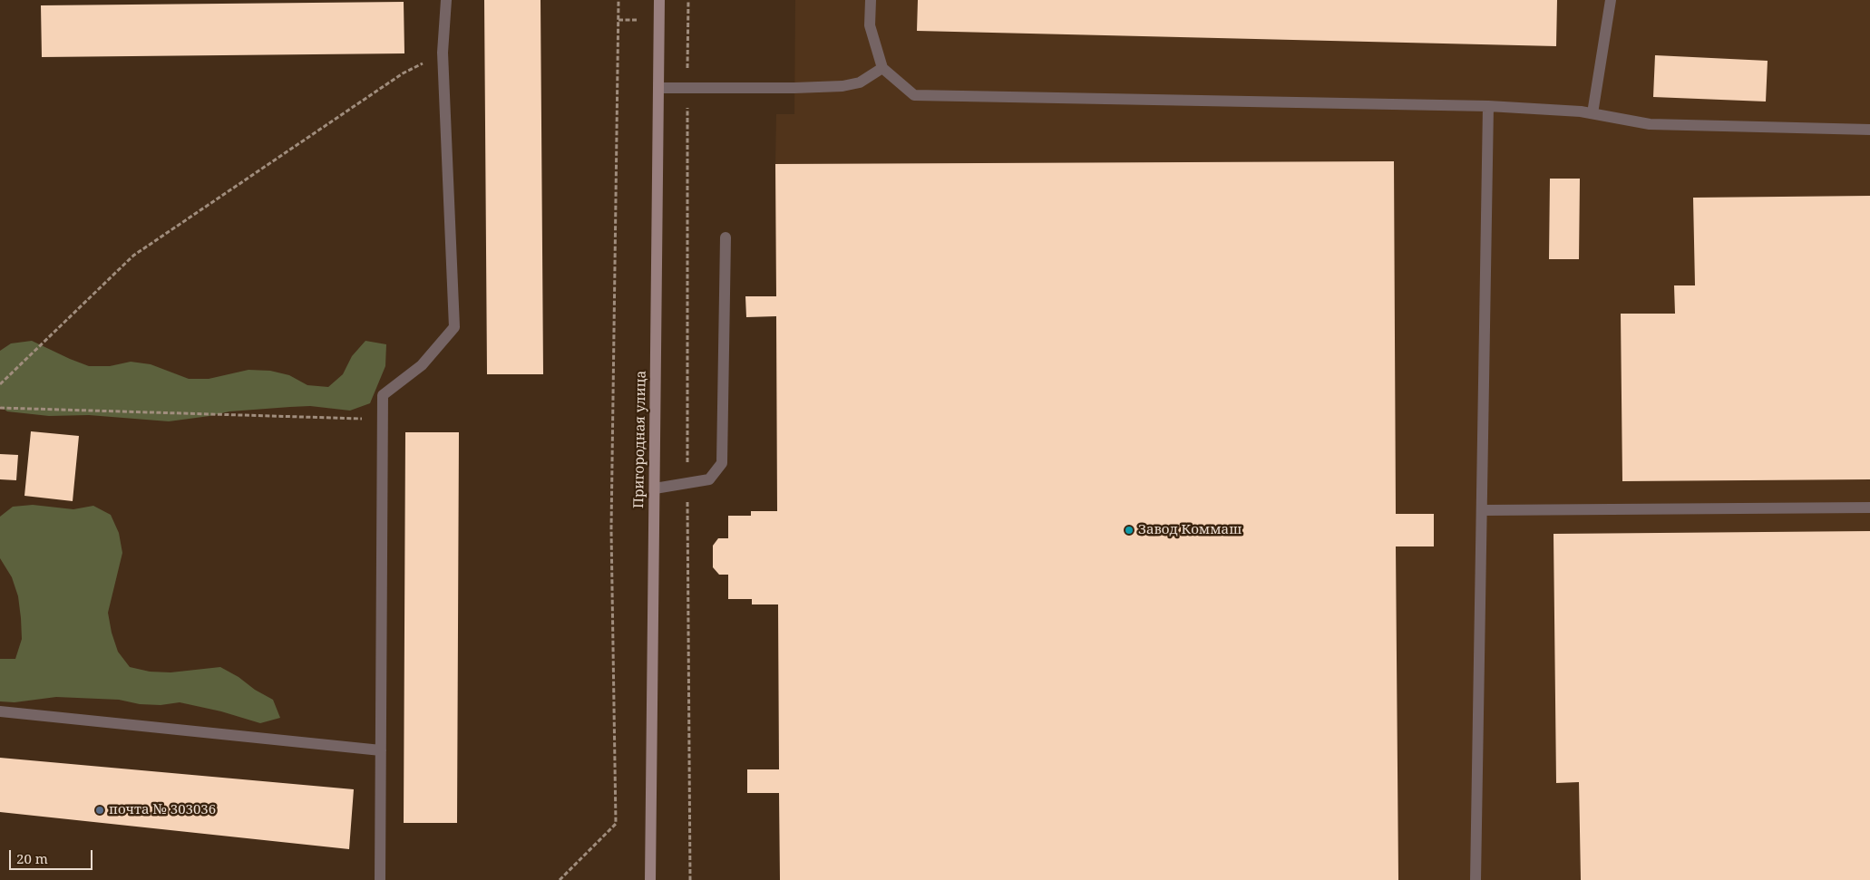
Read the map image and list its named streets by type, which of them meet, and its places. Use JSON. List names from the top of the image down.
{
  "streets": {
    "main road": ["Пригородная улица"]
  },
  "places": ["Завод Коммаш", "почта № 303036"],
  "scale_bar": "20 m"
}
